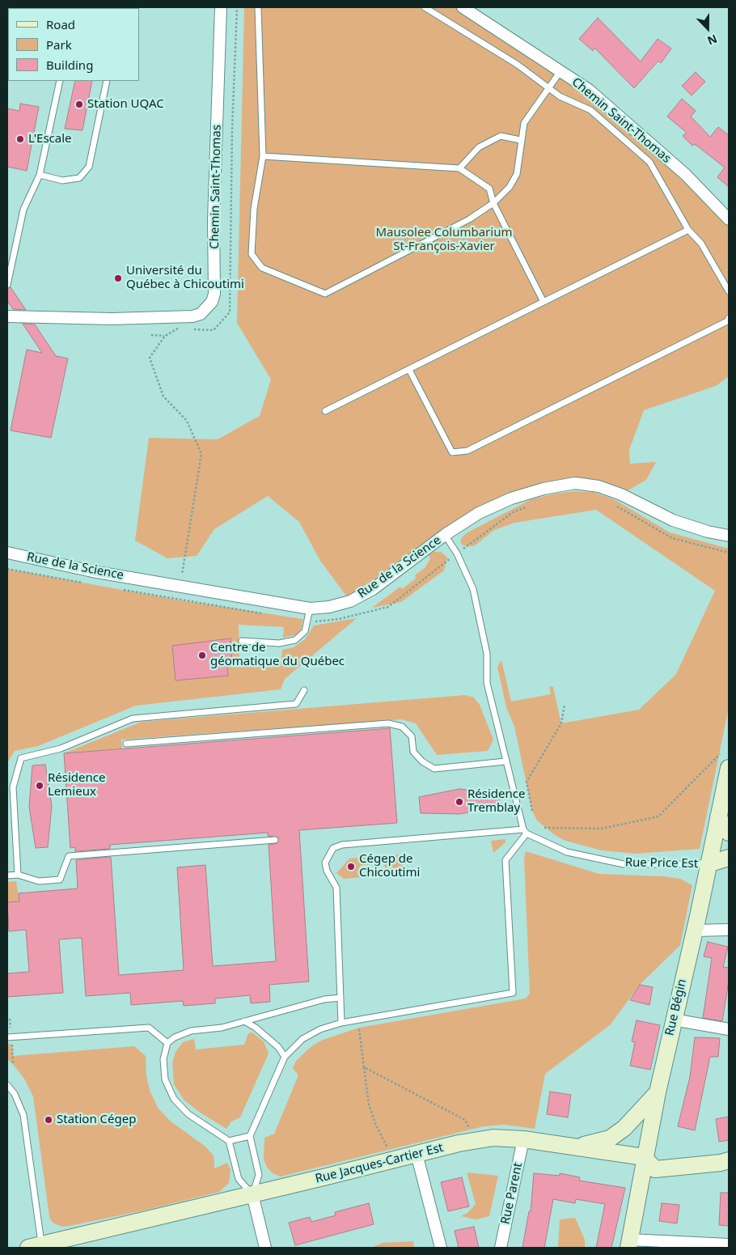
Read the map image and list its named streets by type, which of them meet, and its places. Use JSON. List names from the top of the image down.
{
  "streets": {
    "main road": ["Rue Price Est", "Rue Bégin", "Rue Jacques-Cartier Est"],
    "street": ["Chemin Saint-Thomas", "Rue de la Science", "Rue Parent"]
  },
  "crossings": [
    ["Rue Price Est", "Rue Bégin"],
    ["Rue Bégin", "Rue Jacques-Cartier Est"],
    ["Rue Jacques-Cartier Est", "Rue Parent"]
  ],
  "parks": ["Mausolee Columbarium St-François-Xavier"],
  "places": [
    "Station UQAC",
    "L'Escale",
    "Université du Québec à Chicoutimi",
    "Centre de géomatique du Québec",
    "Résidence Lemieux",
    "Résidence Tremblay",
    "Cégep de Chicoutimi",
    "Station Cégep"
  ],
  "legend": ["Road", "Park", "Building"],
  "north": "bottom"
}
